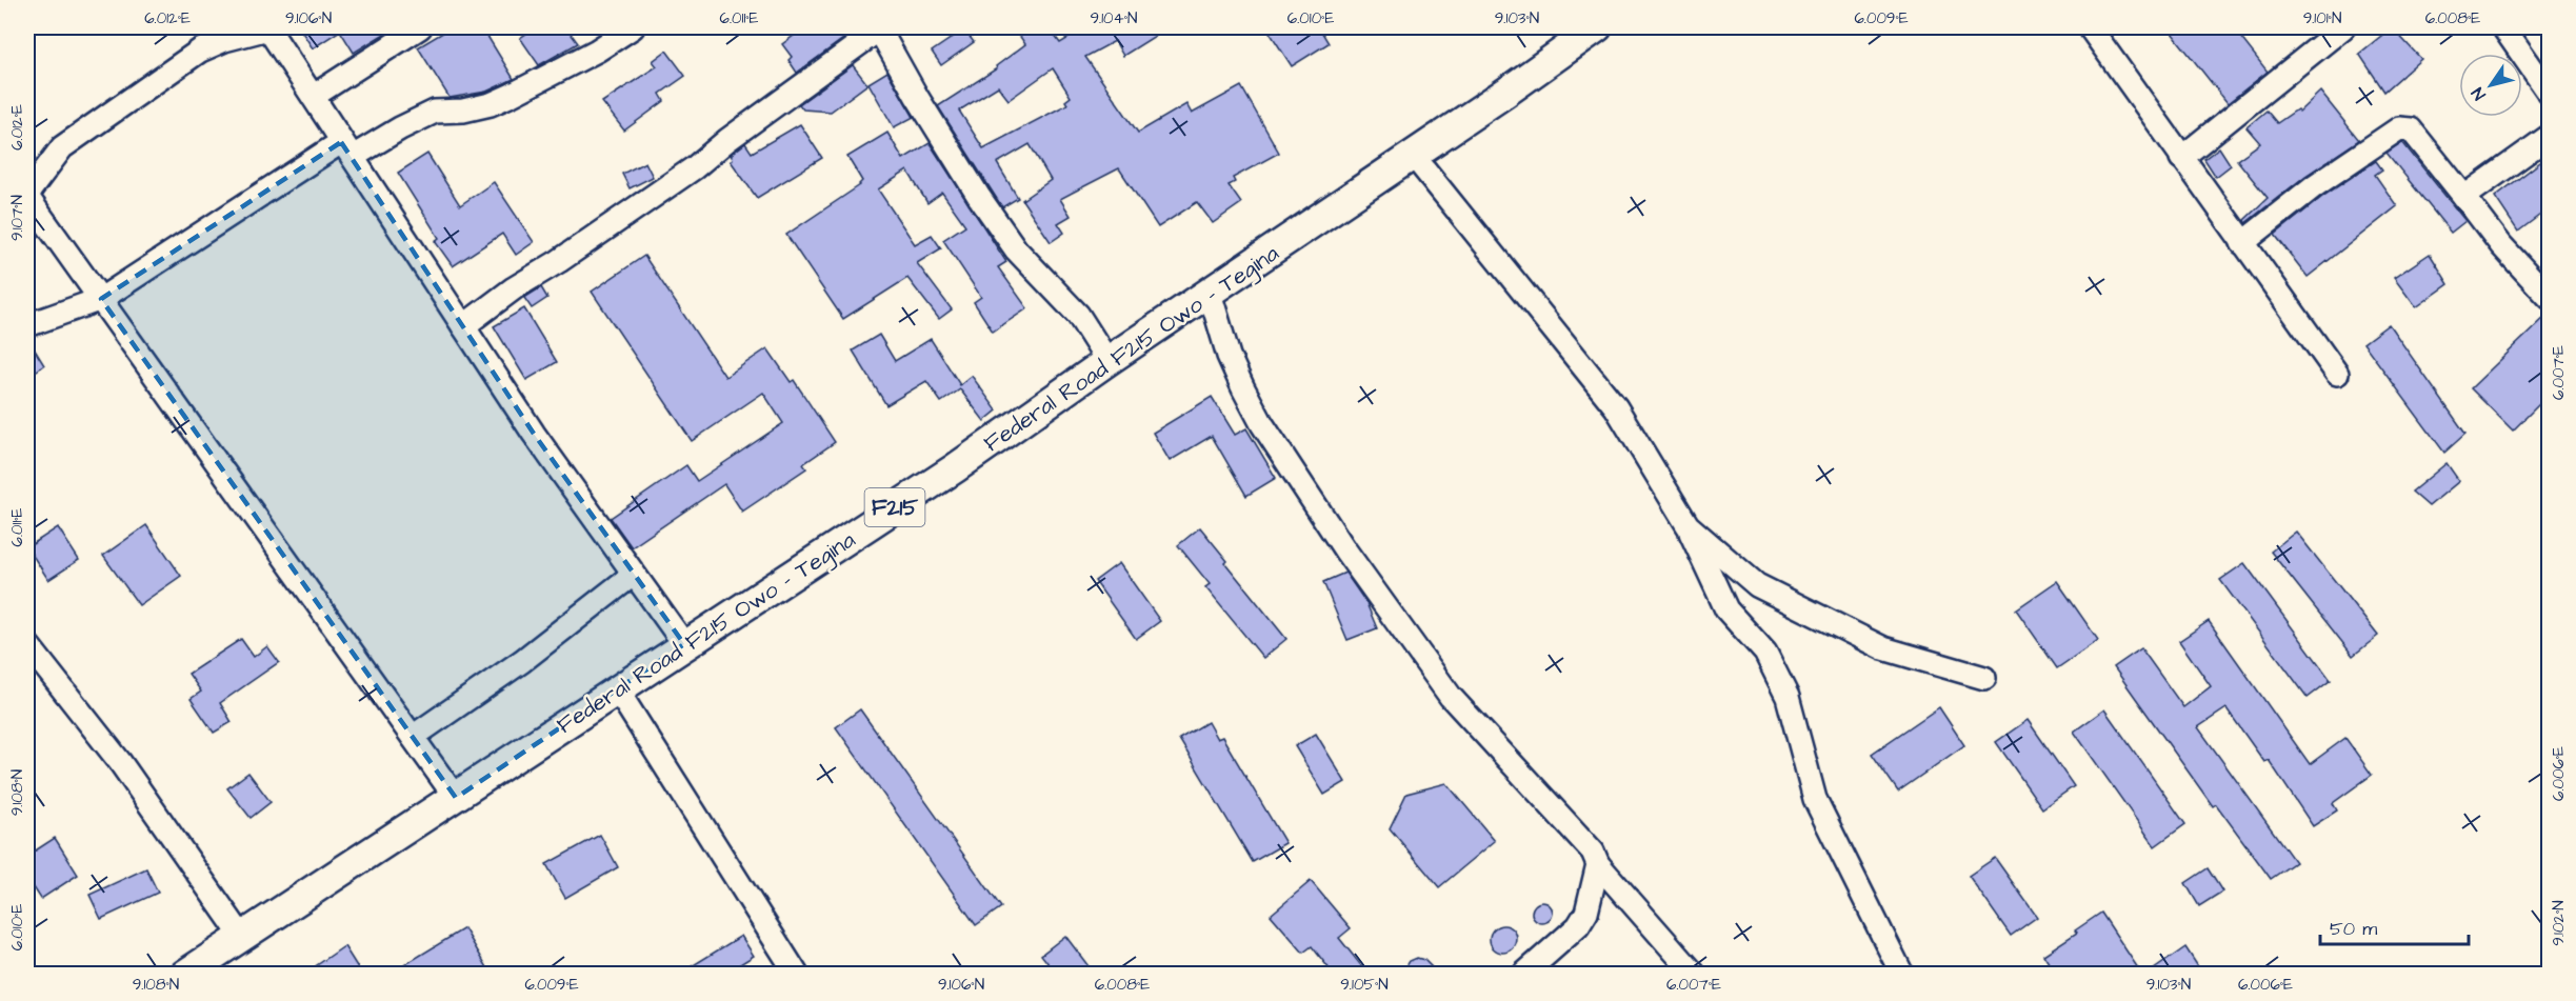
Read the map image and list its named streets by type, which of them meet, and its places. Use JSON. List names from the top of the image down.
{
  "streets": {
    "main road": ["Federal Road F215 Owo - Tegina", "F215"]
  },
  "scale_bar": "50 m",
  "north": "bottom left",
  "coordinates": [
    "6.012°E",
    "9.106°N",
    "6.011°E",
    "9.104°N",
    "6.010°E",
    "9.103°N",
    "6.009°E",
    "9.101°N",
    "6.008°E",
    "9.107°N",
    "6.007°E",
    "6.006°E",
    "9.108°N",
    "9.102°N",
    "9.105°N"
  ]
}
